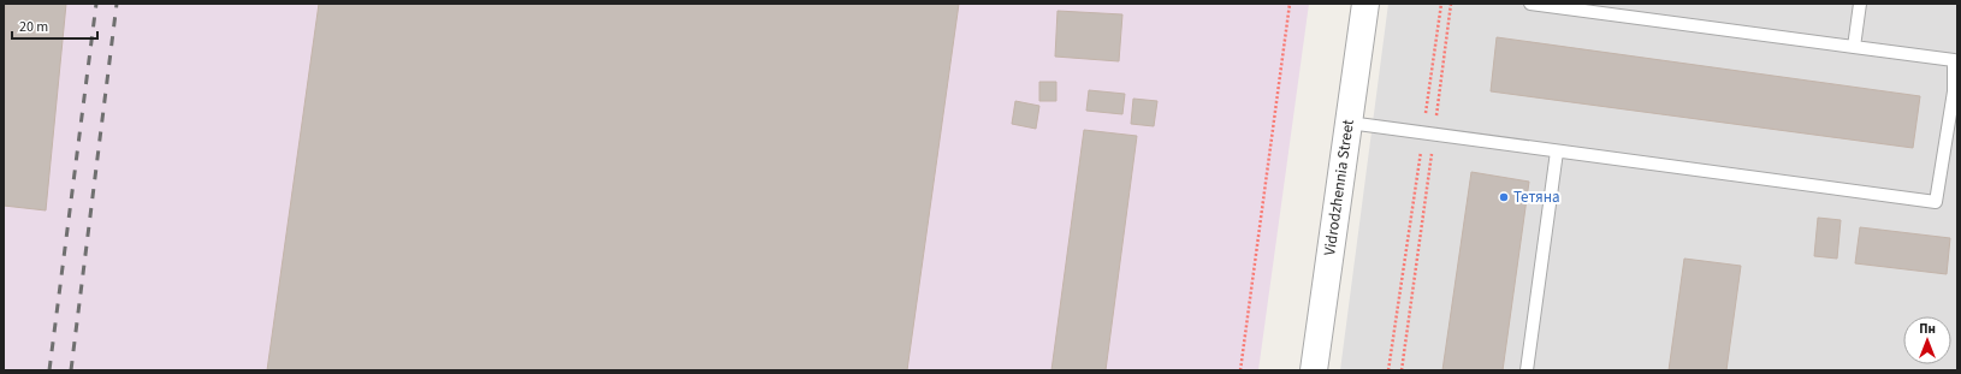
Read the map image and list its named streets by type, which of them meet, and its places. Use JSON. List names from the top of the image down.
{
  "streets": {
    "street": ["Vidrodzhennia Street"]
  },
  "places": ["Тетяна"],
  "scale_bar": "20 m",
  "north": "top"
}
